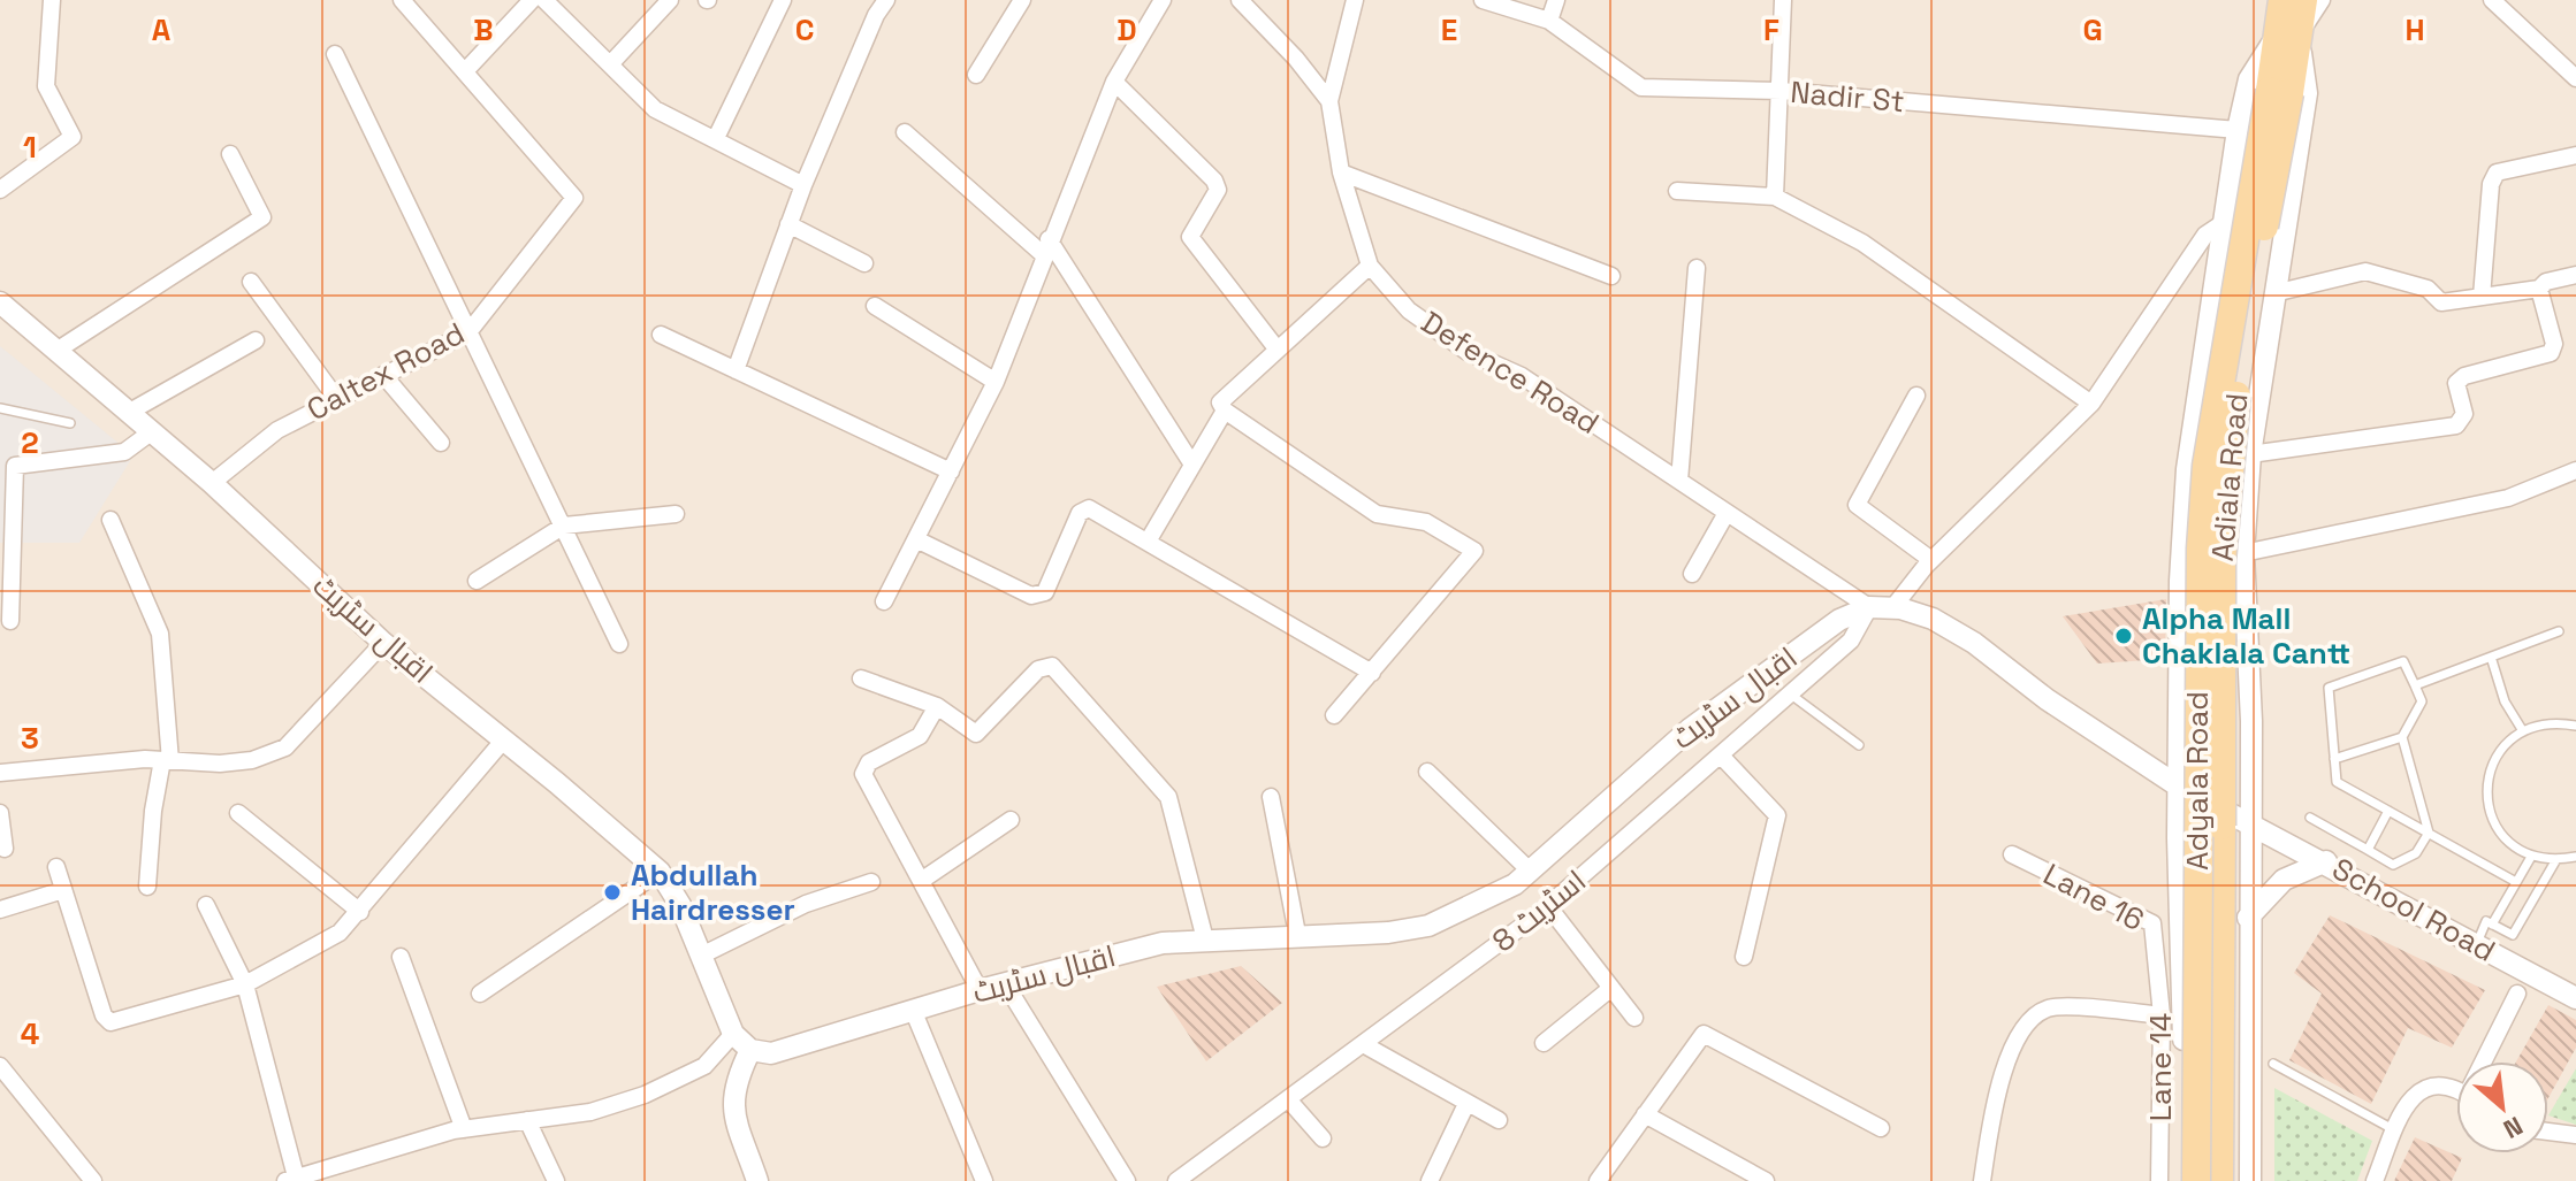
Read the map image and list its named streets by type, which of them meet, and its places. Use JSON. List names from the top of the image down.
{
  "streets": {
    "main road": ["Adiala Road", "Adyala Road"],
    "street": [
      "Nadir St",
      "Caltex Road",
      "Defence Road",
      "اقبال سٹریٹ",
      "Lane 16",
      "School Road",
      "اسٹریٹ 8",
      "Lane 14"
    ]
  },
  "crossings": [
    ["Caltex Road", "اقبال سٹریٹ"],
    ["Defence Road", "اقبال سٹریٹ"],
    ["Defence Road", "اسٹریٹ 8"],
    ["Adiala Road", "اقبال سٹریٹ"],
    ["Adiala Road", "Adyala Road"],
    ["اقبال سٹریٹ", "School Road"],
    ["اقبال سٹریٹ", "اسٹریٹ 8"],
    ["Lane 16", "Lane 14"]
  ],
  "places": ["Alpha Mall Chaklala Cantt", "Abdullah Hairdresser"],
  "north": "bottom right",
  "grid": {
    "columns": [
      "A",
      "B",
      "C",
      "D",
      "E",
      "F",
      "G",
      "H"
    ],
    "rows": [
      "1",
      "2",
      "3",
      "4"
    ]
  }
}
